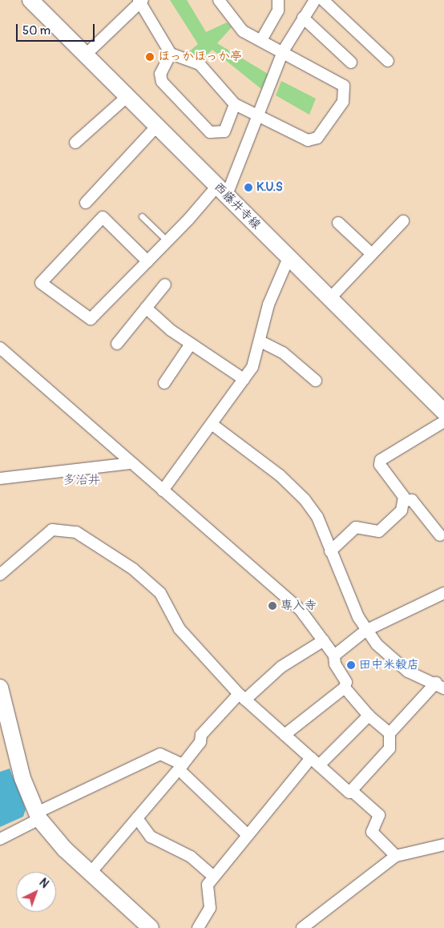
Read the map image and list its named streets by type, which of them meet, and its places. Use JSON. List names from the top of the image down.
{
  "streets": {
    "main road": ["西藤井寺線"]
  },
  "districts": ["多治井"],
  "places": [
    "ほっかほっか亭",
    "K.U.S",
    "専入寺",
    "田中米穀店"
  ],
  "scale_bar": "50 m",
  "north": "top right"
}
